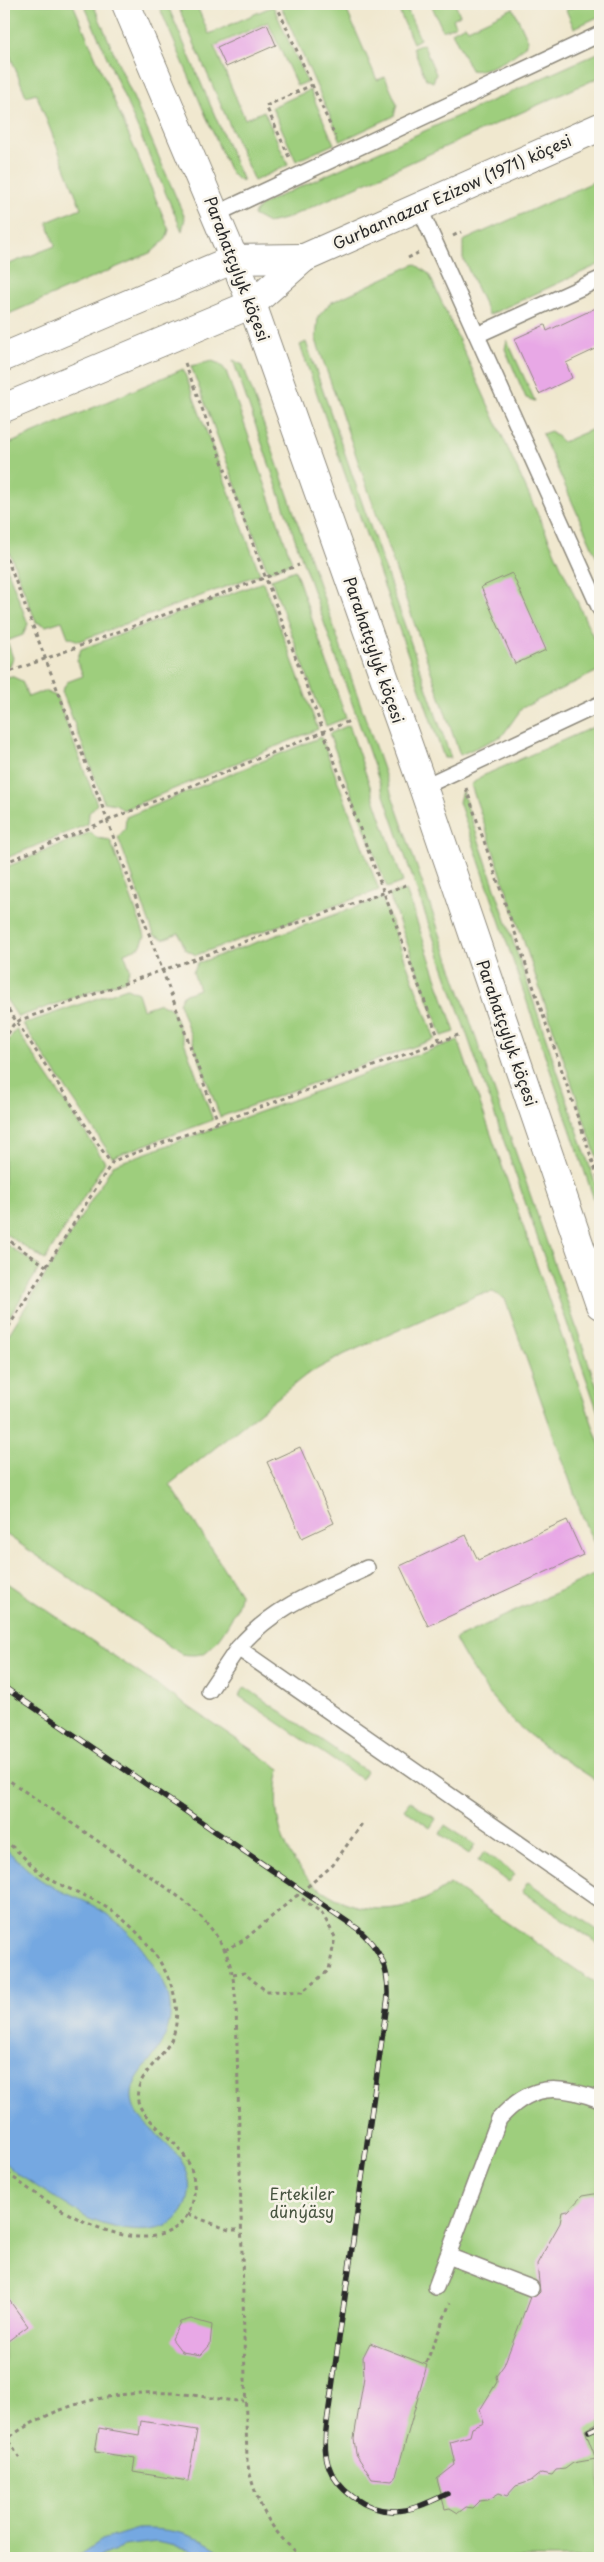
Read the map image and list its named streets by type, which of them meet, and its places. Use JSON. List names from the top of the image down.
{
  "streets": {
    "street": ["Gurbannazar Ezizow (1971) köçesi", "Parahatçylyk köçesi"]
  },
  "crossings": [
    ["Gurbannazar Ezizow (1971) köçesi", "Parahatçylyk köçesi"]
  ],
  "parks": ["Ertekiler dünýäsy"]
}
